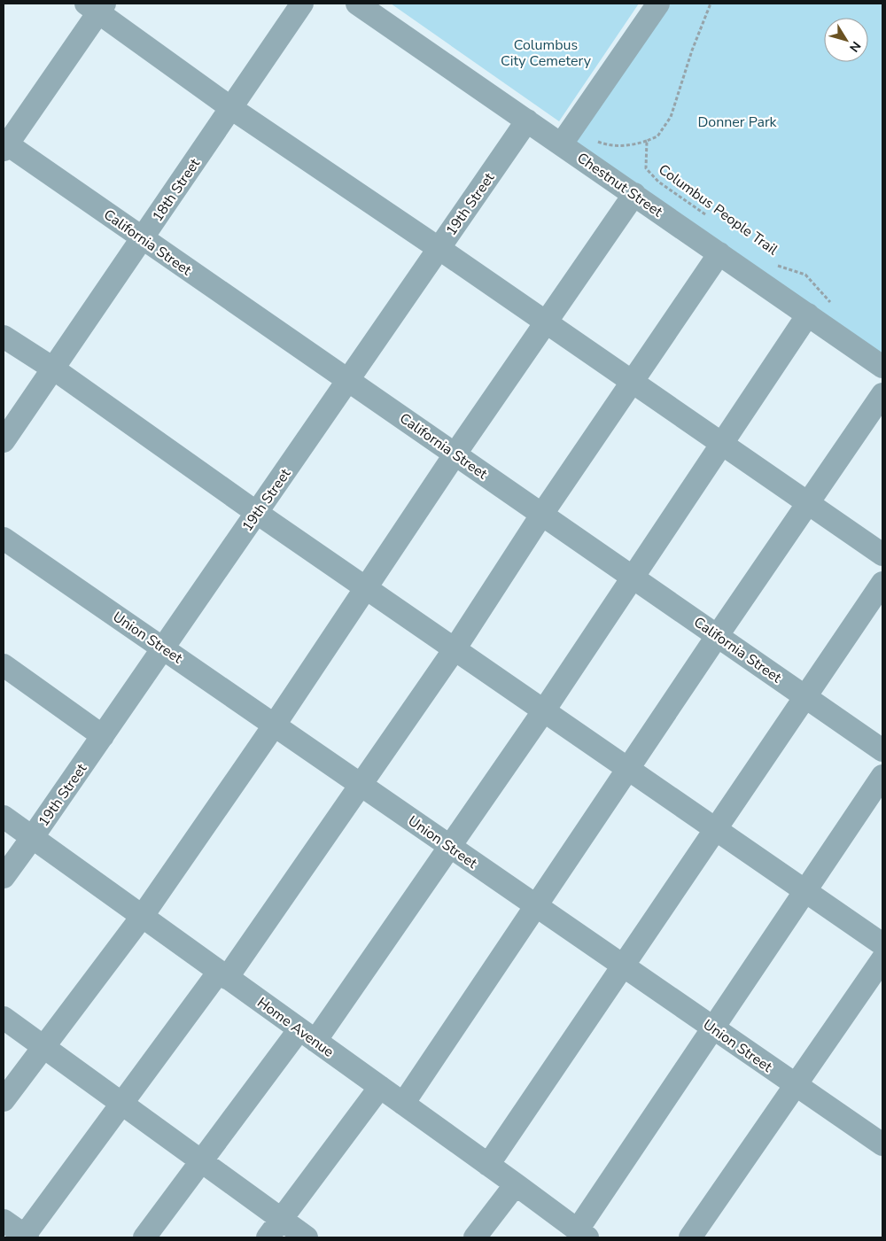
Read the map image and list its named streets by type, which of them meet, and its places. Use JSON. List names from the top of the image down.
{
  "streets": {
    "street": [
      "Chestnut Street",
      "18th Street",
      "19th Street",
      "California Street",
      "Union Street",
      "Home Avenue"
    ],
    "path": ["Columbus People Trail"]
  },
  "crossings": [
    ["Chestnut Street", "19th Street"],
    ["18th Street", "California Street"],
    ["19th Street", "California Street"],
    ["19th Street", "Union Street"],
    ["19th Street", "Home Avenue"]
  ],
  "parks": ["Columbus City Cemetery", "Donner Park"],
  "north": "bottom right"
}
